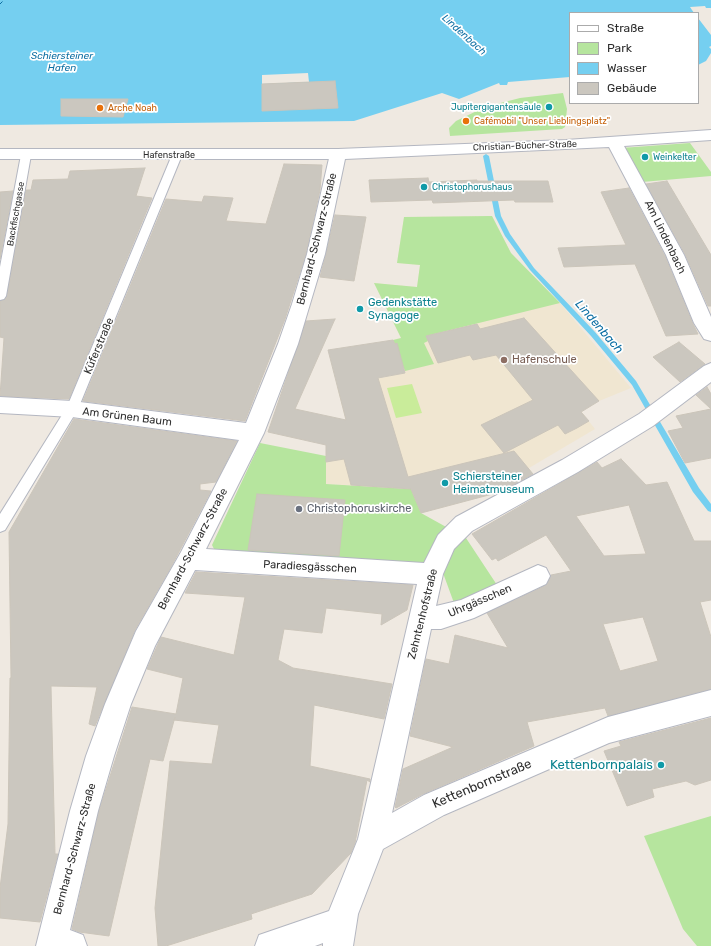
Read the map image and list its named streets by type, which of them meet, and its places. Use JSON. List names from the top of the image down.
{
  "streets": {
    "street": [
      "Christian-Bücher-Straße",
      "Hafenstraße",
      "Am Lindenbach",
      "Bernhard-Schwarz-Straße",
      "Am Grünen Baum",
      "Paradiesgässchen",
      "Uhrgässchen",
      "Zehntenhofstraße",
      "Kettenbornstraße"
    ],
    "lane": ["Backfischgasse", "Küferstraße"]
  },
  "crossings": [
    ["Christian-Bücher-Straße", "Hafenstraße"],
    ["Christian-Bücher-Straße", "Am Lindenbach"],
    ["Christian-Bücher-Straße", "Bernhard-Schwarz-Straße"],
    ["Hafenstraße", "Backfischgasse"],
    ["Hafenstraße", "Bernhard-Schwarz-Straße"],
    ["Hafenstraße", "Küferstraße"],
    ["Bernhard-Schwarz-Straße", "Am Grünen Baum"],
    ["Bernhard-Schwarz-Straße", "Paradiesgässchen"],
    ["Küferstraße", "Am Grünen Baum"],
    ["Paradiesgässchen", "Zehntenhofstraße"],
    ["Uhrgässchen", "Zehntenhofstraße"],
    ["Zehntenhofstraße", "Kettenbornstraße"]
  ],
  "water": ["Lindenbach", "Schiersteiner Hafen"],
  "places": [
    "Jupitergigantensäule",
    "Arche Noah",
    "Cafémobil \"Unser Lieblingsplatz\"",
    "Weinkelter",
    "Christophorushaus",
    "Gedenkstätte Synagoge",
    "Hafenschule",
    "Schiersteiner Heimatmuseum",
    "Christophoruskirche",
    "Kettenbornpalais"
  ],
  "legend": [
    "Straße",
    "Park",
    "Wasser",
    "Gebäude"
  ]
}
